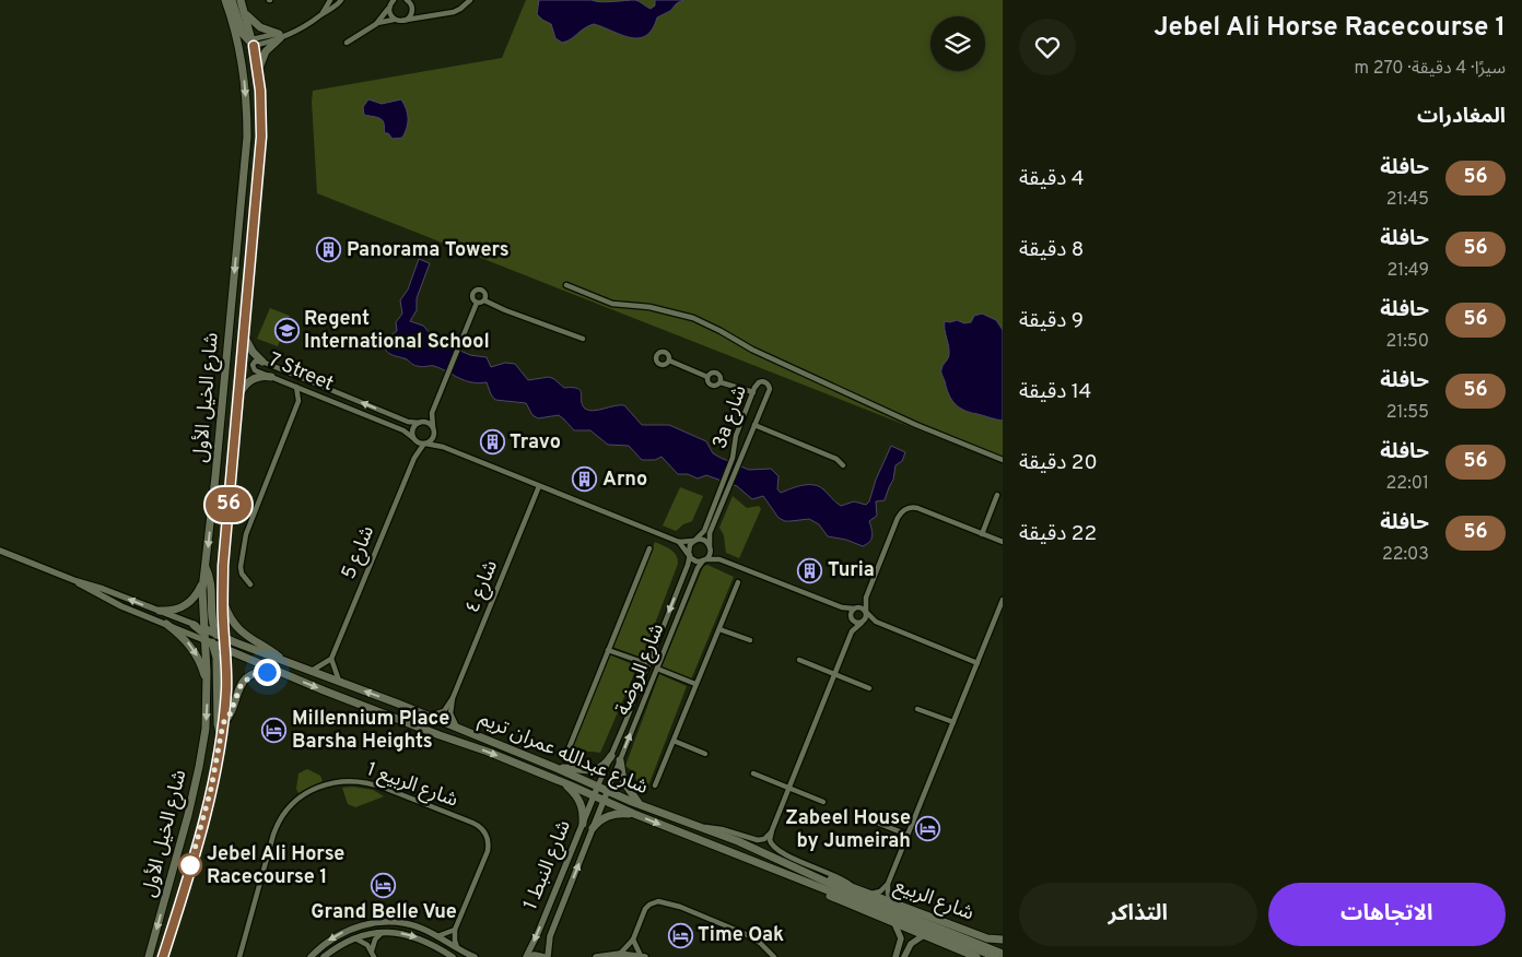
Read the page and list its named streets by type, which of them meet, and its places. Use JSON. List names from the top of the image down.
{
  "streets": {
    "main road": ["شارع الخيل الأول", "شارع عبدالله عمران تريم", "شارع الربيع"],
    "street": [
      "7 Street",
      "3a شارع",
      "شارع 5",
      "شارع ٤",
      "شارع الروضة",
      "شارع الربيع 1",
      "شارع النبط 1"
    ]
  },
  "crossings": [
    ["7 Street", "شارع 5"],
    ["شارع الخيل الأول", "شارع عبدالله عمران تريم"],
    ["3a شارع", "شارع الروضة"],
    ["شارع ٤", "شارع عبدالله عمران تريم"],
    ["شارع الروضة", "شارع عبدالله عمران تريم"],
    ["شارع الروضة", "شارع النبط 1"],
    ["شارع عبدالله عمران تريم", "شارع النبط 1"],
    ["شارع عبدالله عمران تريم", "شارع الربيع"]
  ],
  "places": {
    "building": [
      "Panorama Towers",
      "Travo",
      "Arno",
      "Turia"
    ],
    "school or university": ["Regent International School"],
    "hotel": [
      "Millennium Place Barsha Heights",
      "Zabeel House by Jumeirah",
      "Grand Belle Vue",
      "Time Oak"
    ],
    "other": ["Jebel Ali Horse Racecourse 1"]
  },
  "lines": ["bus line 56"],
  "page": {
    "heading": [
      ["Jebel Ali Horse Racecourse 1", "سيرًا · 4 دقيقة · 270 m"],
      "المغادرات"
    ],
    "on_map": "56",
    "list": [
      {
        "mark": "56",
        "name": "حافلة",
        "note": "21:45",
        "value": "4 دقيقة"
      },
      {
        "mark": "56",
        "name": "حافلة",
        "note": "21:49",
        "value": "8 دقيقة"
      },
      {
        "mark": "56",
        "name": "حافلة",
        "note": "21:50",
        "value": "9 دقيقة"
      },
      {
        "mark": "56",
        "name": "حافلة",
        "note": "21:55",
        "value": "14 دقيقة"
      },
      {
        "mark": "56",
        "name": "حافلة",
        "note": "22:01",
        "value": "20 دقيقة"
      },
      {
        "mark": "56",
        "name": "حافلة",
        "note": "22:03",
        "value": "22 دقيقة"
      }
    ],
    "buttons": ["الاتجاهات", "التذاكر"]
  }
}
